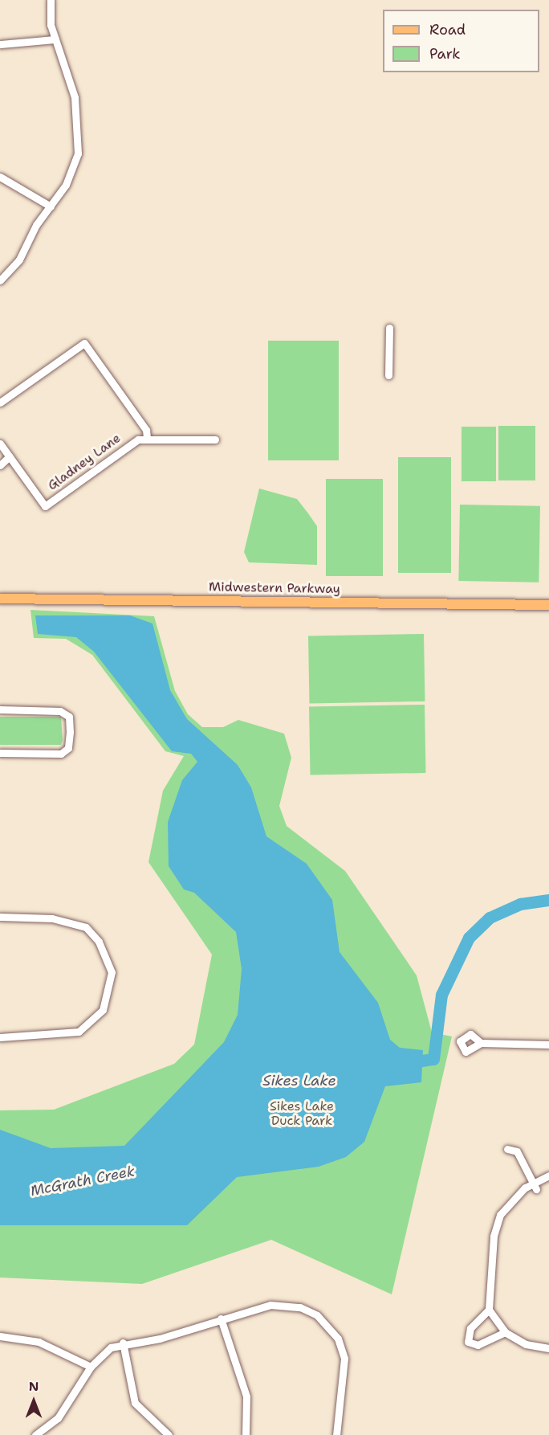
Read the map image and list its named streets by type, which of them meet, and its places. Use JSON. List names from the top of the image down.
{
  "streets": {
    "main road": ["Midwestern Parkway"],
    "street": ["Gladney Lane"]
  },
  "water": ["Sikes Lake", "McGrath Creek"],
  "parks": ["Sikes Lake Duck Park"],
  "legend": ["Road", "Park"],
  "north": "top"
}
